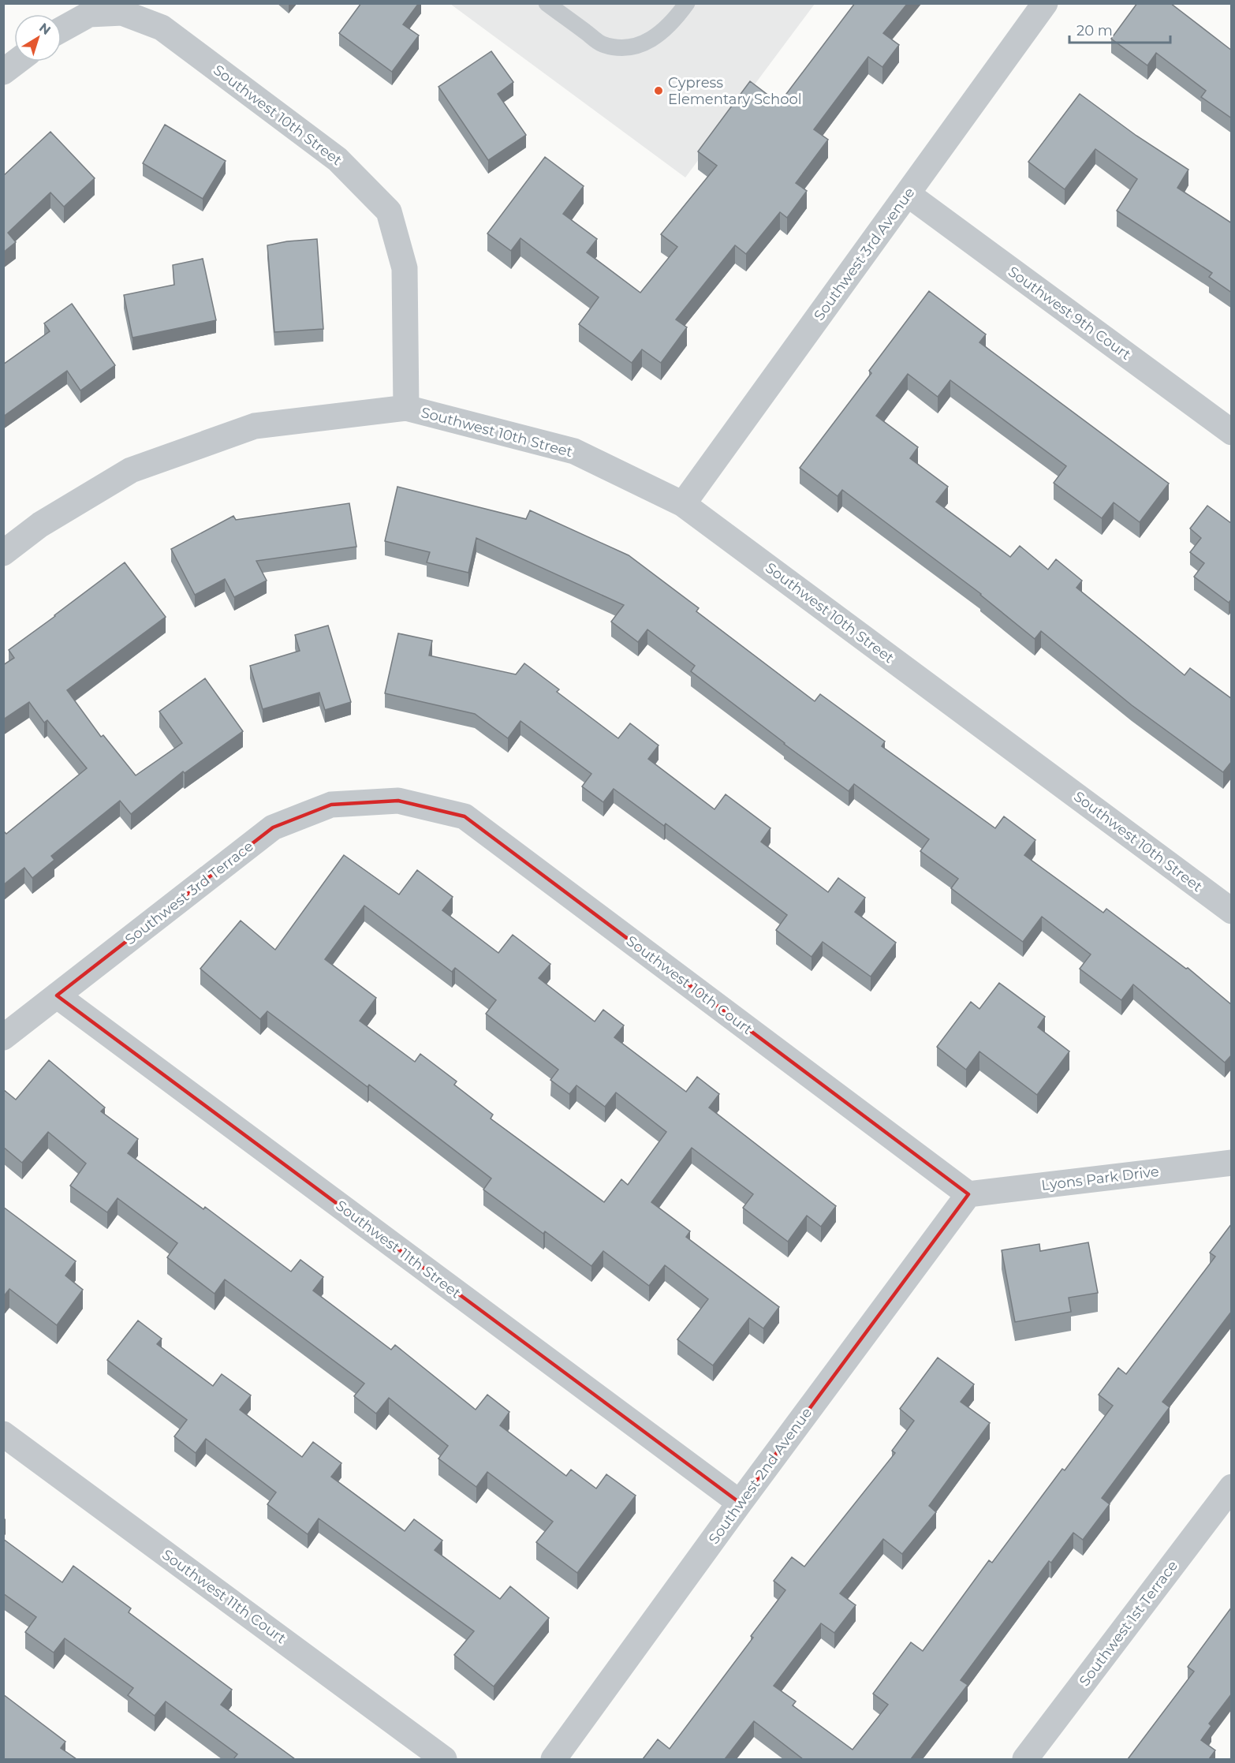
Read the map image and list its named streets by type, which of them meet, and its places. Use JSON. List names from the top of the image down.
{
  "streets": {
    "street": [
      "Southwest 10th Street",
      "Southwest 3rd Avenue",
      "Southwest 9th Court",
      "Southwest 3rd Terrace",
      "Southwest 10th Court",
      "Lyons Park Drive",
      "Southwest 11th Street",
      "Southwest 2nd Avenue",
      "Southwest 11th Court",
      "Southwest 1st Terrace"
    ]
  },
  "crossings": [
    ["Southwest 10th Street", "Southwest 3rd Avenue"],
    ["Southwest 3rd Avenue", "Southwest 9th Court"],
    ["Southwest 3rd Terrace", "Southwest 10th Court"],
    ["Southwest 3rd Terrace", "Southwest 11th Street"],
    ["Southwest 10th Court", "Lyons Park Drive"],
    ["Southwest 10th Court", "Southwest 2nd Avenue"],
    ["Lyons Park Drive", "Southwest 2nd Avenue"],
    ["Southwest 11th Street", "Southwest 2nd Avenue"]
  ],
  "places": ["Cypress Elementary School"],
  "scale_bar": "20 m",
  "north": "top right"
}
